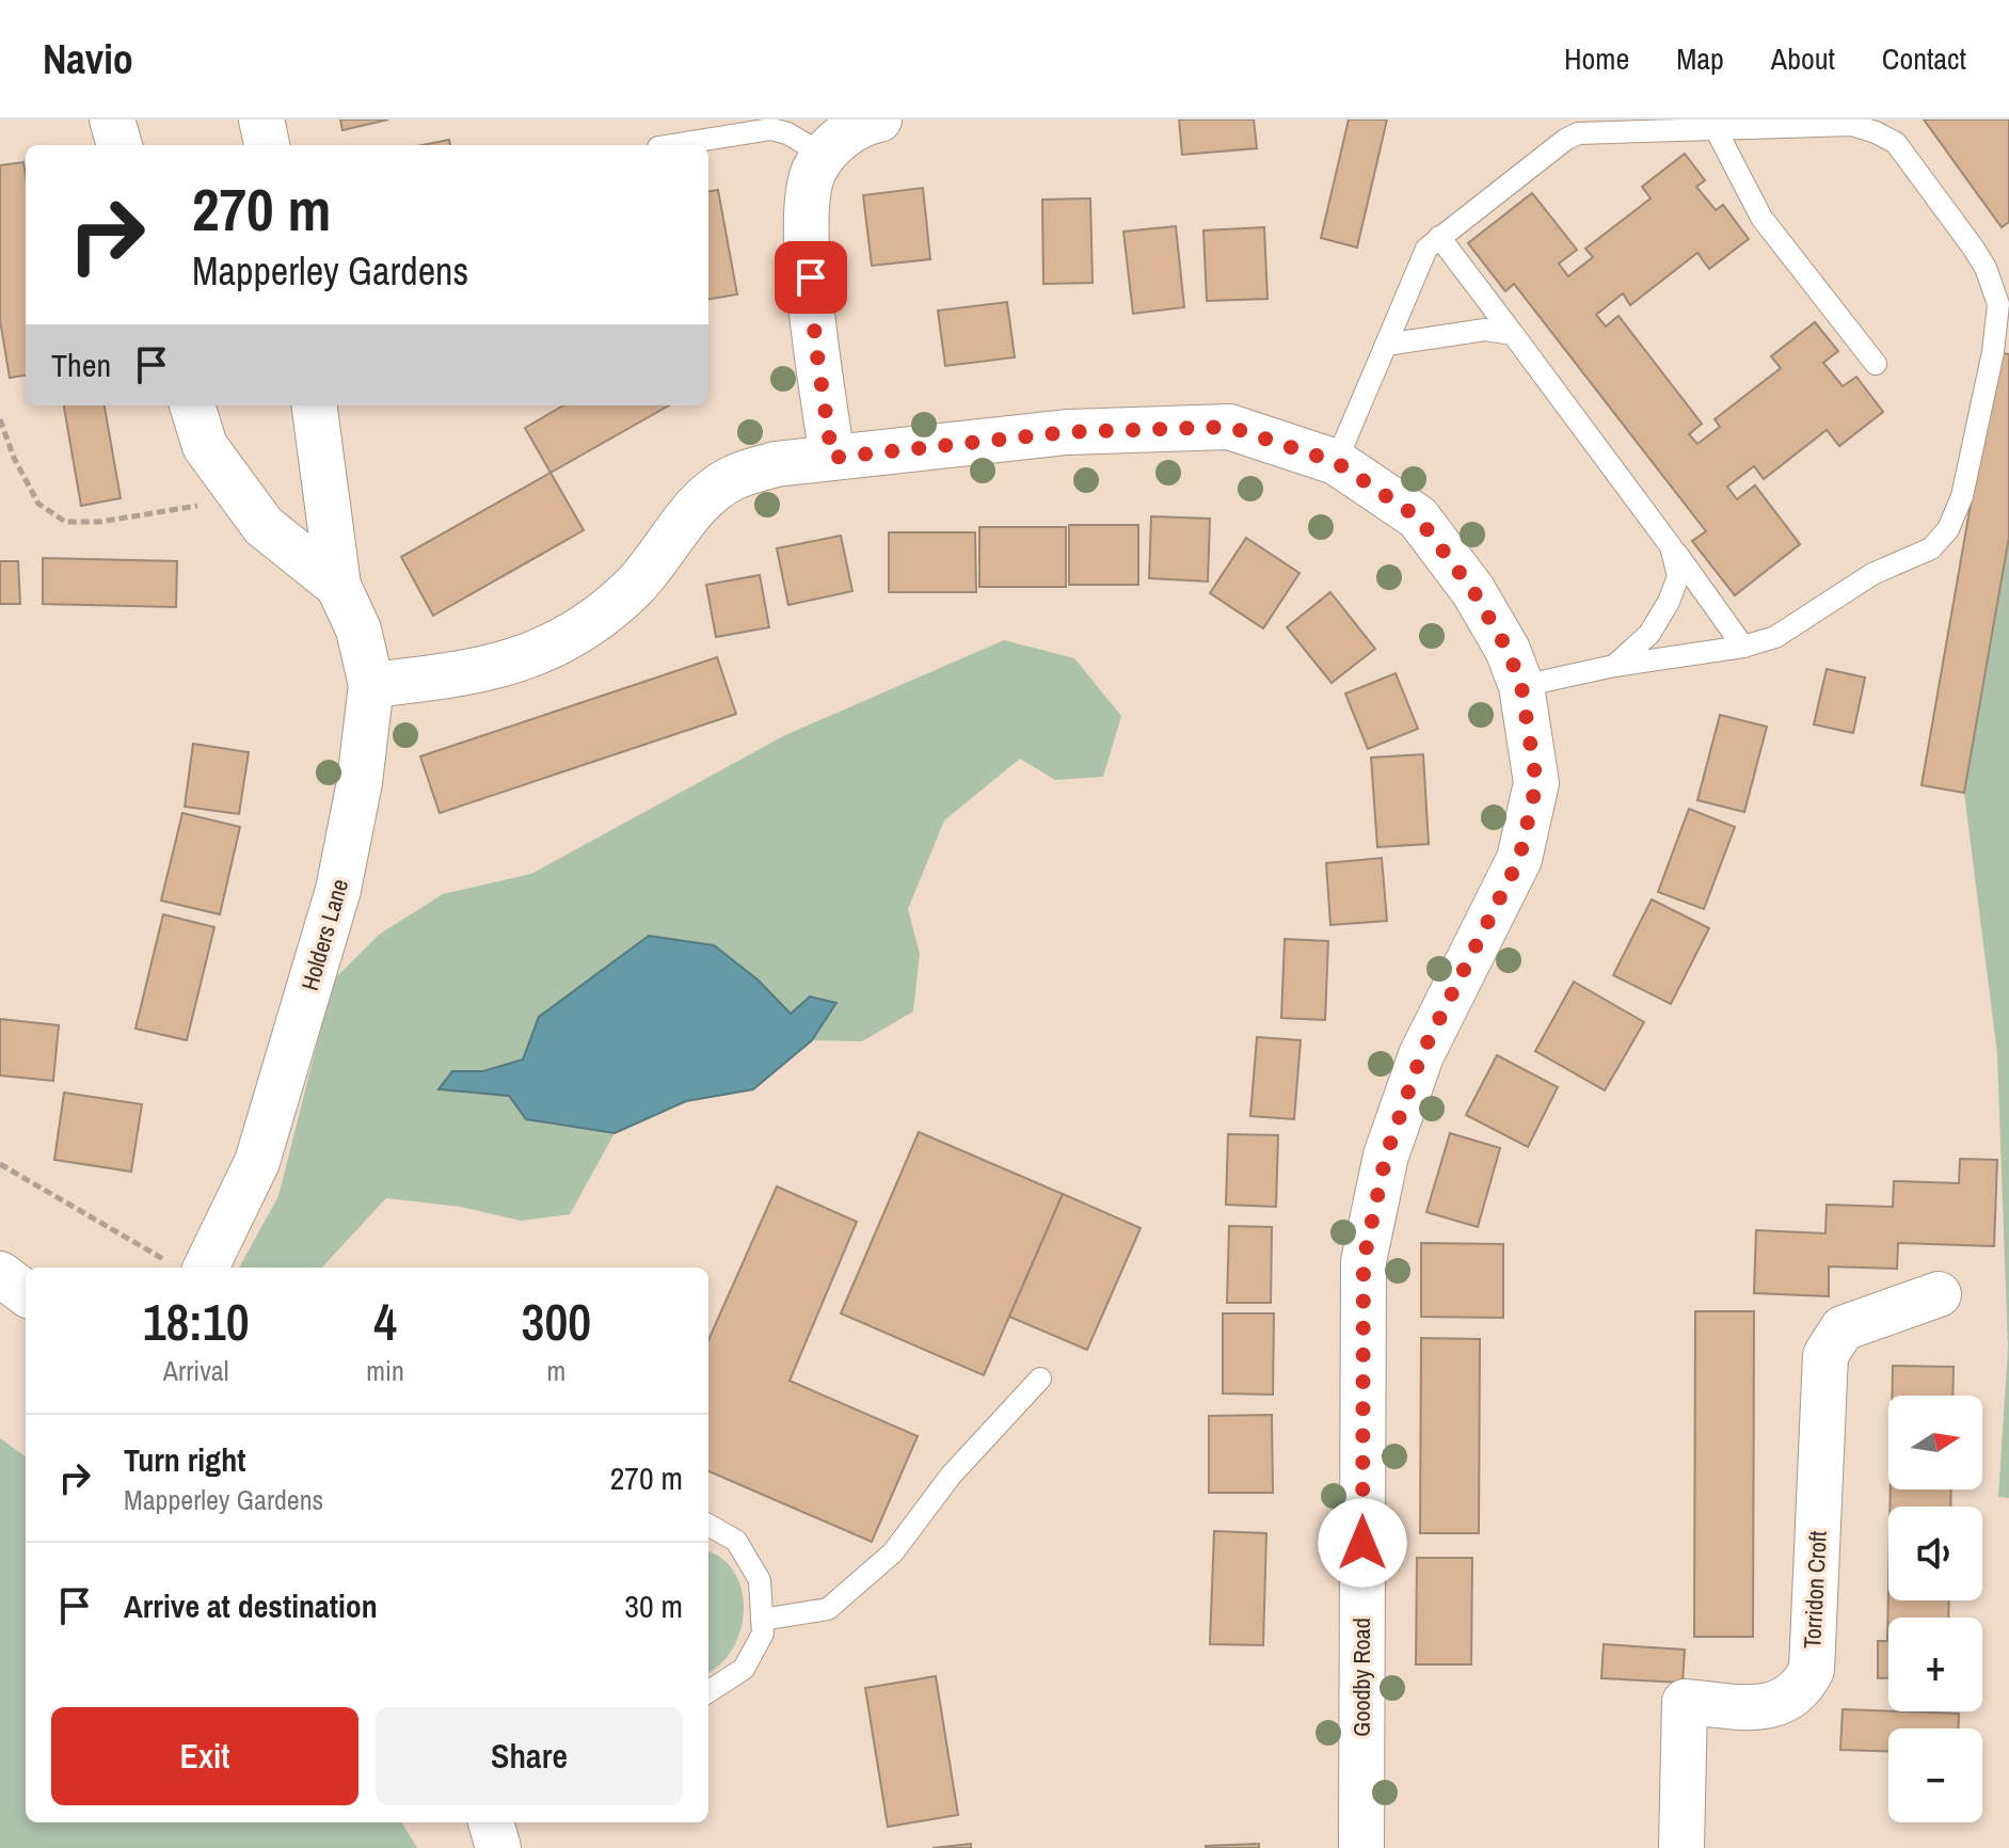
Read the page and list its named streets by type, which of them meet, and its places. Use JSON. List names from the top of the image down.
{
  "streets": {
    "street": ["Holders Lane", "Torridon Croft", "Goodby Road"]
  },
  "crossings": [
    ["Holders Lane", "Goodby Road"]
  ],
  "north": "right",
  "page": {
    "header": "Navio",
    "nav": [
      "Home",
      "Map",
      "About",
      "Contact"
    ],
    "turn": ["270 m", "Mapperley Gardens"],
    "then": "Then",
    "eta": [
      "18:10",
      "Arrival",
      "4",
      "min",
      "300",
      "m"
    ],
    "map_buttons": ["+", "−"],
    "list": [
      {
        "name": "Turn right",
        "note": "Mapperley Gardens",
        "value": "270 m"
      },
      {
        "name": "Arrive at destination",
        "value": "30 m"
      }
    ],
    "buttons": ["Exit", "Share"]
  }
}
